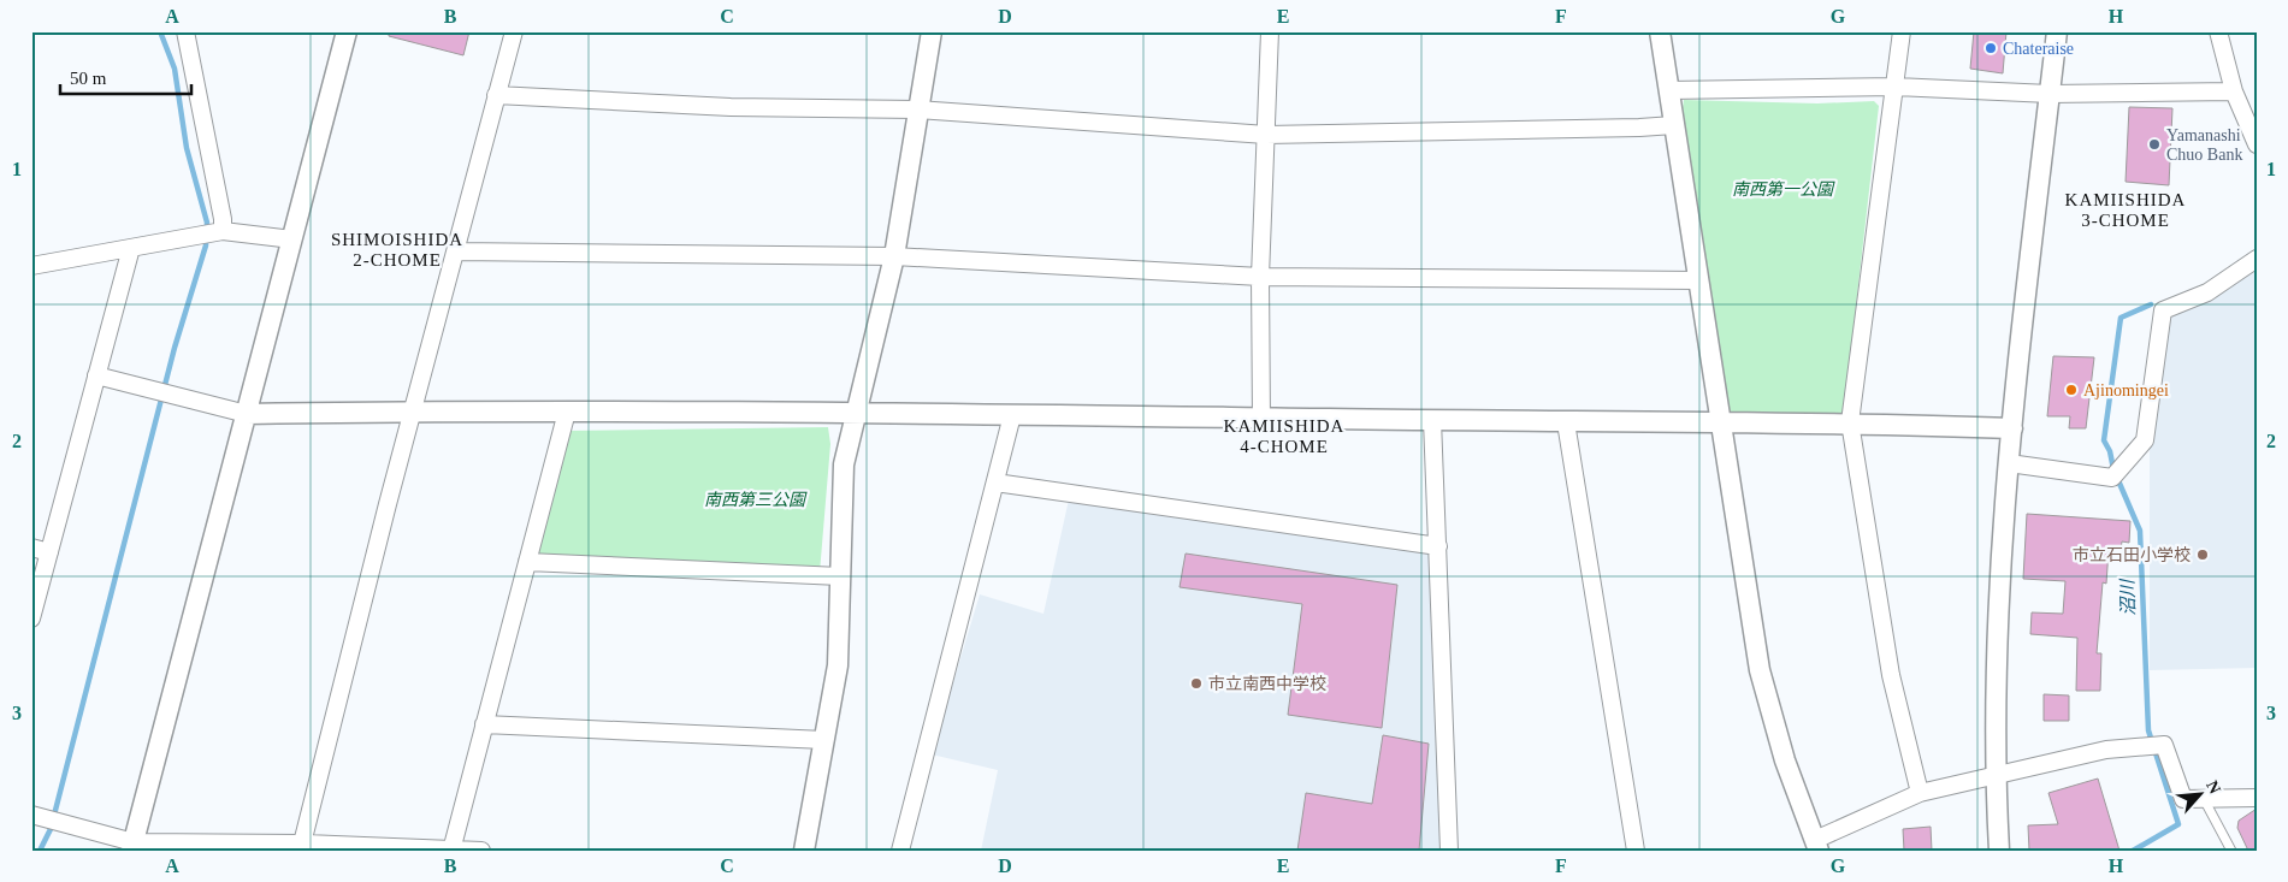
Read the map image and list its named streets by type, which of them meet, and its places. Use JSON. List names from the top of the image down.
{
  "districts": ["KAMIISHIDA 3-CHOME", "SHIMOISHIDA 2-CHOME", "KAMIISHIDA 4-CHOME"],
  "water": ["沼川"],
  "parks": ["南西第一公園", "南西第三公園"],
  "places": [
    "Chateraise",
    "Yamanashi Chuo Bank",
    "Ajinomingei",
    "市立石田小学校",
    "市立南西中学校"
  ],
  "scale_bar": "50 m",
  "north": "top right",
  "grid": {
    "columns": [
      "A",
      "B",
      "C",
      "D",
      "E",
      "F",
      "G",
      "H"
    ],
    "rows": ["1", "2", "3"]
  }
}
